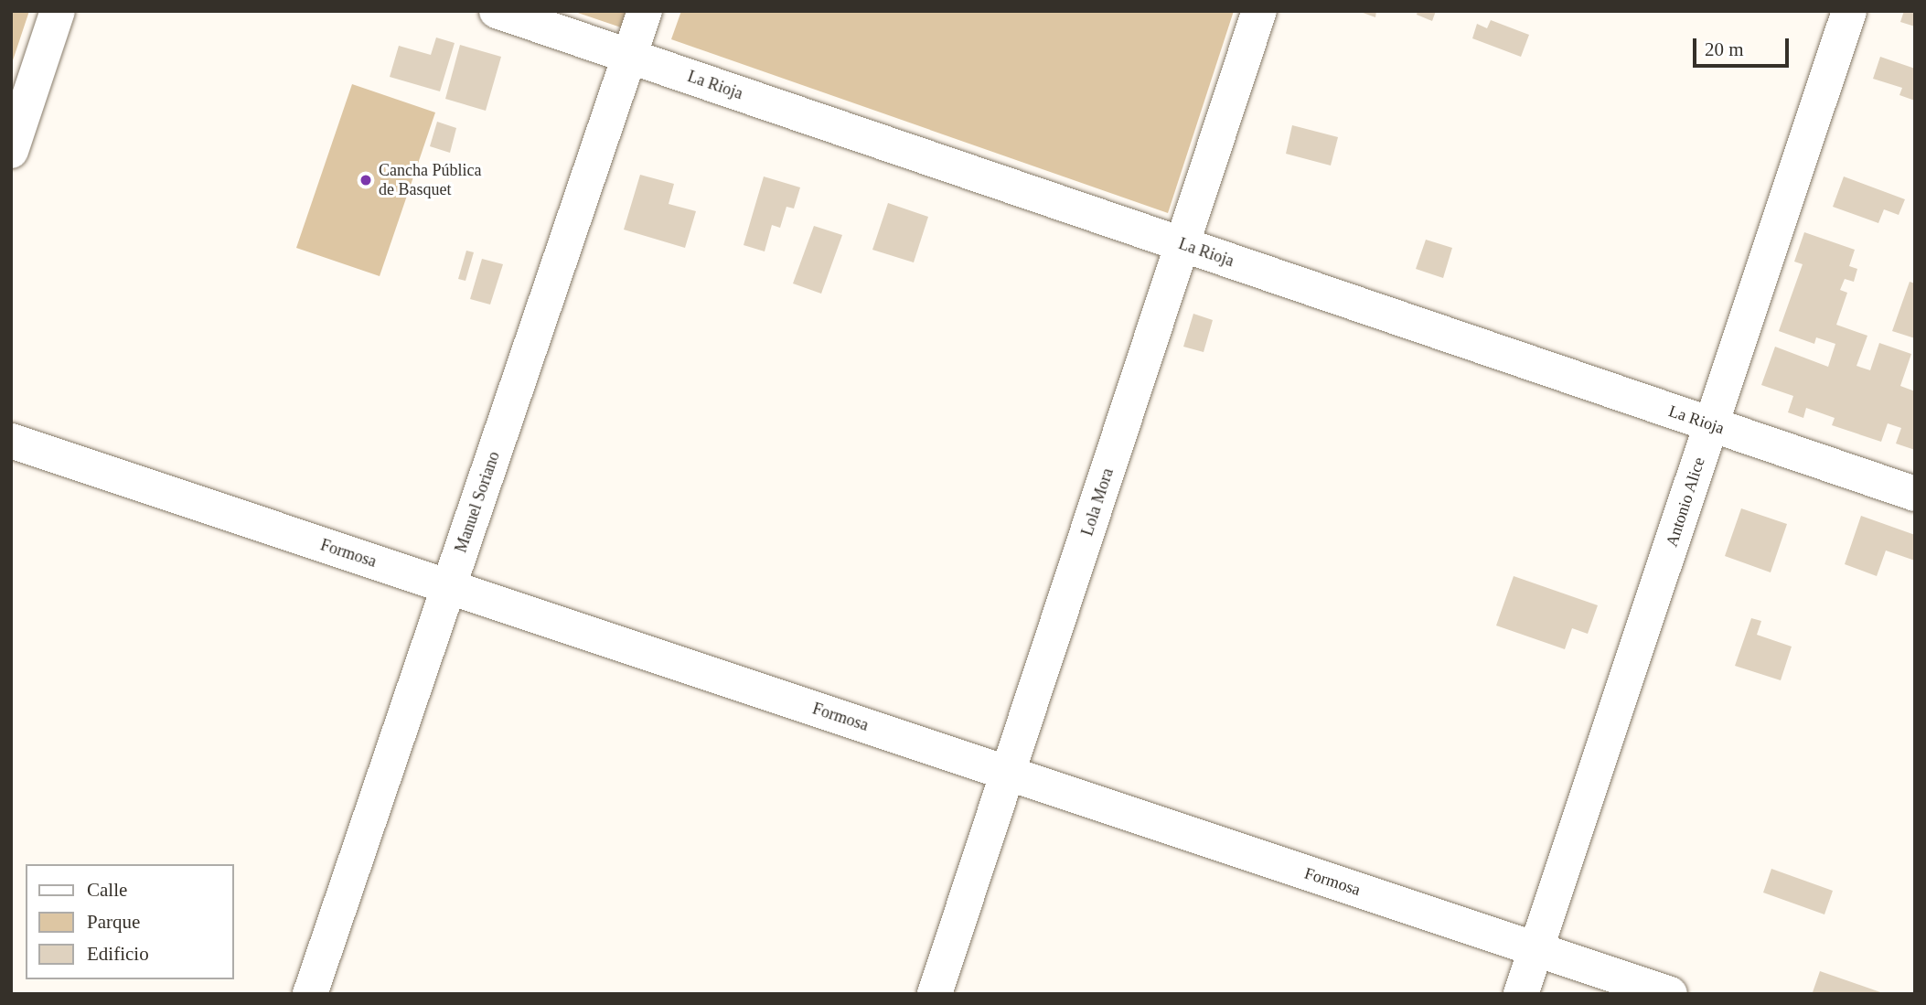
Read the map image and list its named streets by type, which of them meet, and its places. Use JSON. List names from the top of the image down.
{
  "streets": {
    "street": [
      "La Rioja",
      "Manuel Soriano",
      "Lola Mora",
      "Antonio Alice",
      "Formosa"
    ]
  },
  "crossings": [
    ["La Rioja", "Manuel Soriano"],
    ["La Rioja", "Lola Mora"],
    ["La Rioja", "Antonio Alice"],
    ["Manuel Soriano", "Formosa"],
    ["Lola Mora", "Formosa"],
    ["Antonio Alice", "Formosa"]
  ],
  "places": ["Cancha Pública de Basquet"],
  "legend": ["Calle", "Parque", "Edificio"],
  "scale_bar": "20 m"
}
